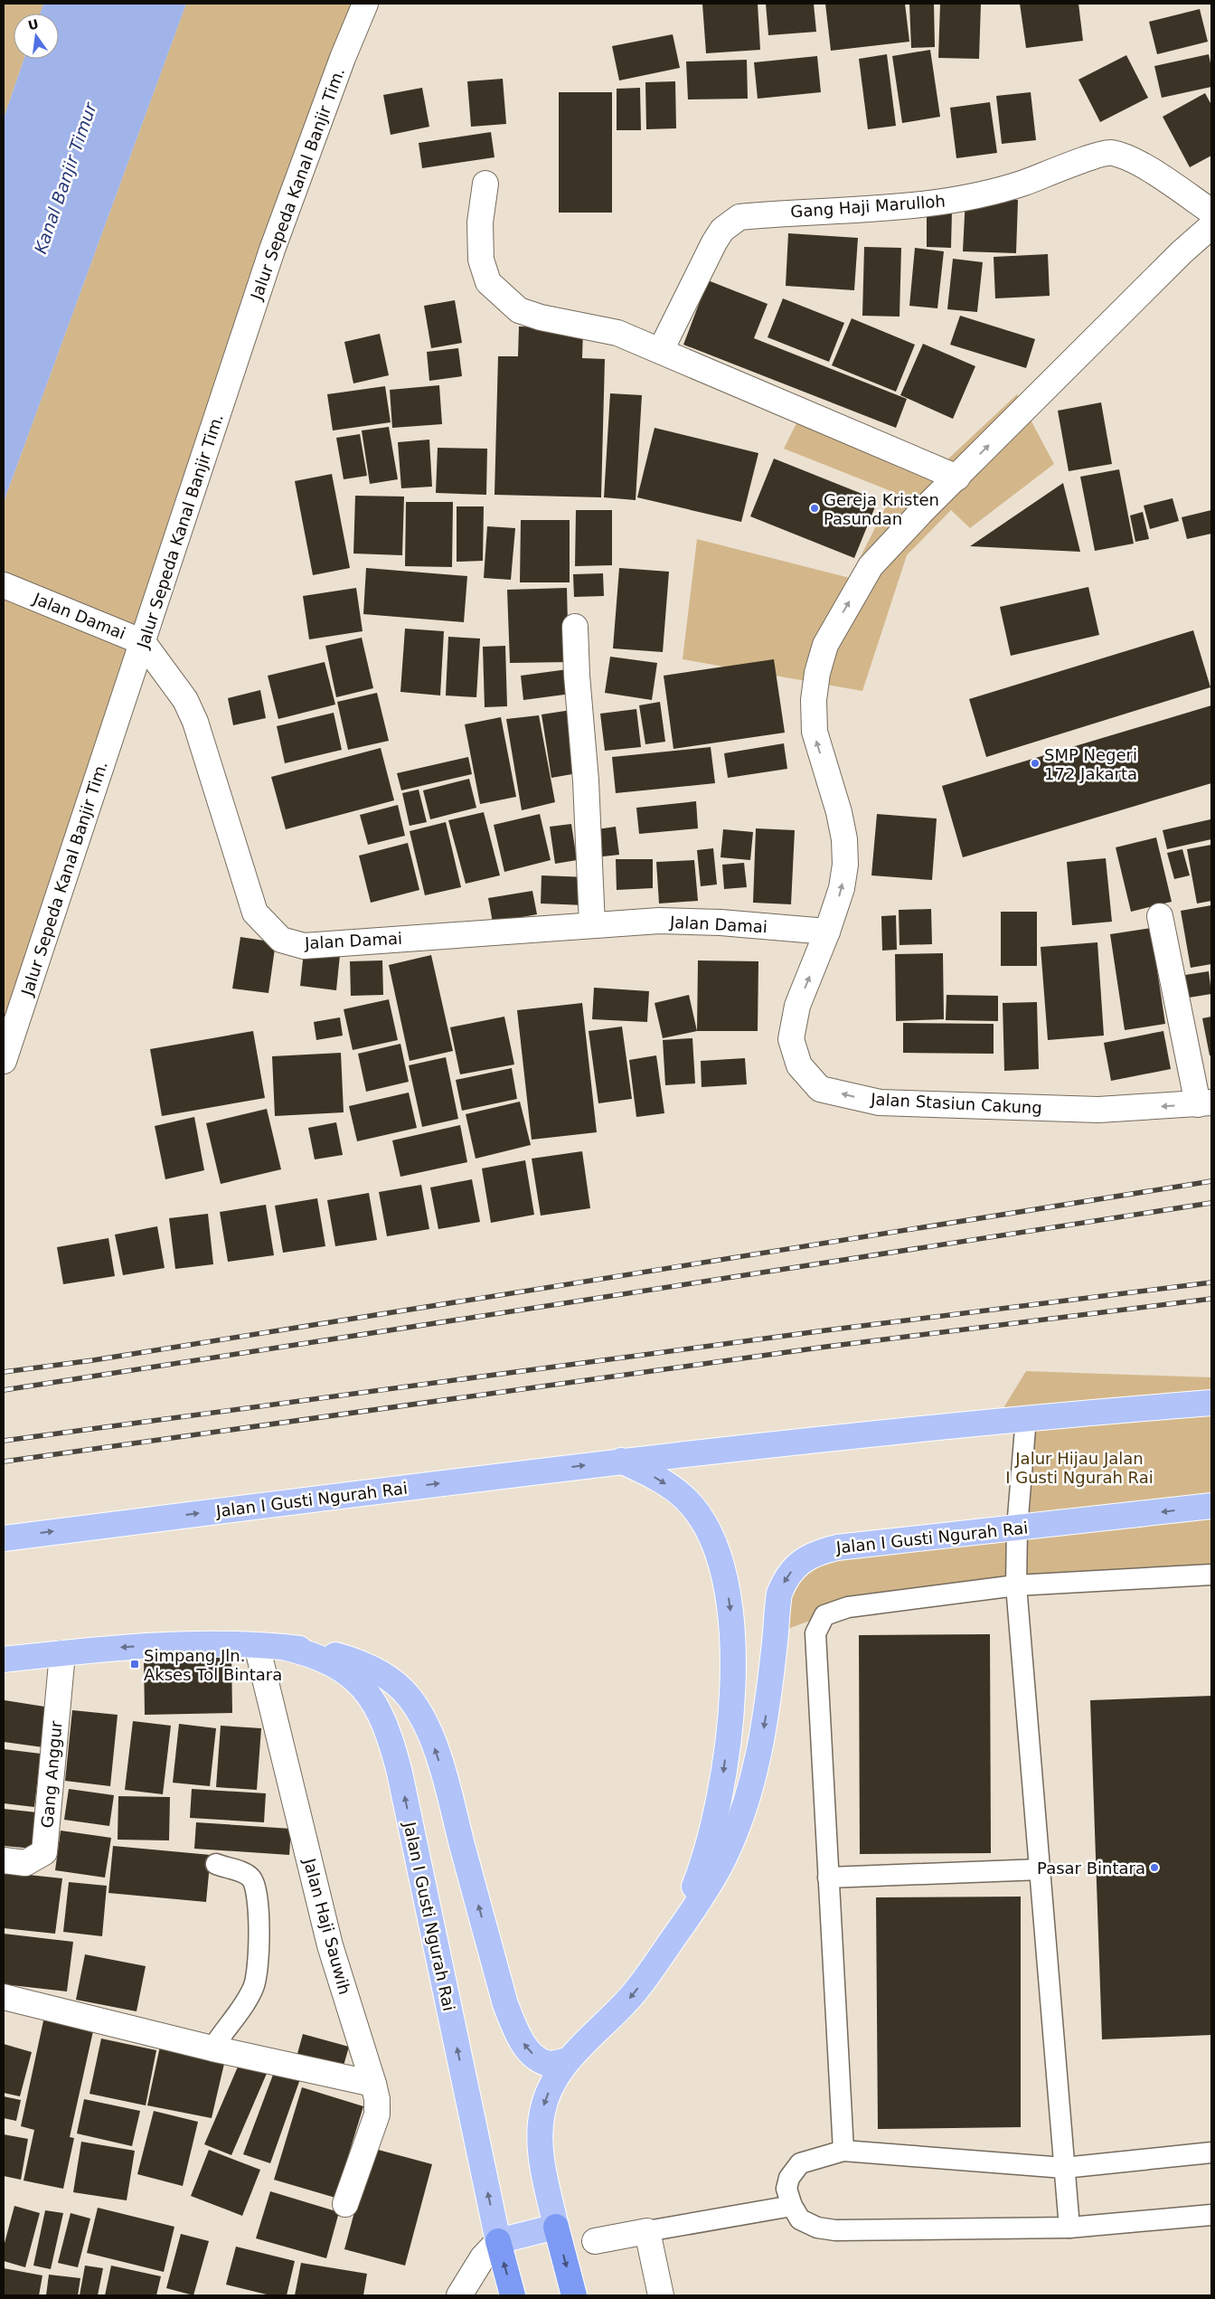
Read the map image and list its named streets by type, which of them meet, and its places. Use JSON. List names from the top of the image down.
{
  "streets": {
    "main road": ["Jalan I Gusti Ngurah Rai"],
    "street": [
      "Jalur Sepeda Kanal Banjir Tim.",
      "Gang Haji Marulloh",
      "Jalan Damai",
      "Jalan Stasiun Cakung",
      "Gang Anggur",
      "Jalan Haji Sauwih"
    ]
  },
  "crossings": [
    ["Jalur Sepeda Kanal Banjir Tim.", "Jalan Damai"],
    ["Jalan Damai", "Jalan Stasiun Cakung"],
    ["Jalan I Gusti Ngurah Rai", "Gang Anggur"],
    ["Jalan I Gusti Ngurah Rai", "Jalan Haji Sauwih"]
  ],
  "water": ["Kanal Banjir Timur"],
  "parks": ["Jalur Hijau Jalan I Gusti Ngurah Rai"],
  "places": {
    "other": ["Gereja Kristen Pasundan", "SMP Negeri 172 Jakarta", "Pasar Bintara"],
    "transit": ["Simpang Jln. Akses Tol Bintara"]
  },
  "north": "top"
}
